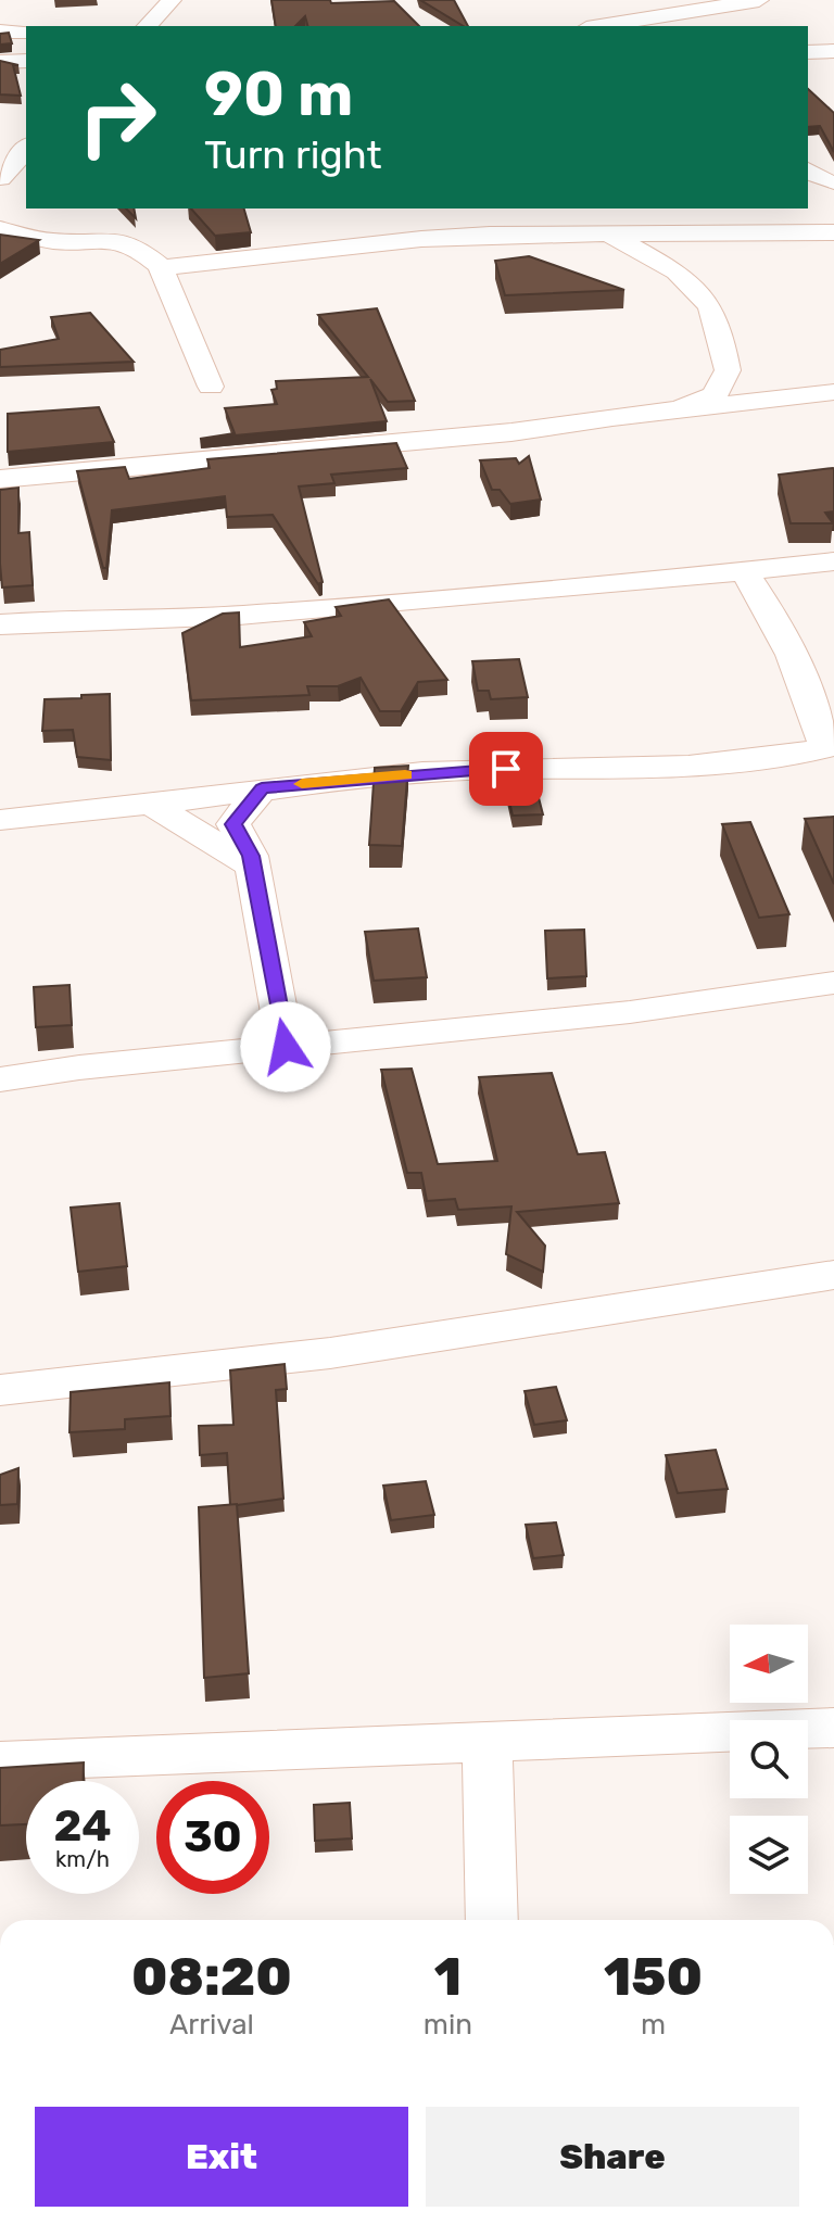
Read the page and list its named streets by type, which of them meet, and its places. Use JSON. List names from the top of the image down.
{
  "north": "left",
  "page": {
    "turn": ["90 m", "Turn right"],
    "speed": "24 km/h",
    "limit": "30",
    "eta": [
      "08:20",
      "Arrival",
      "1",
      "min",
      "150",
      "m"
    ],
    "buttons": ["Exit", "Share"]
  }
}
